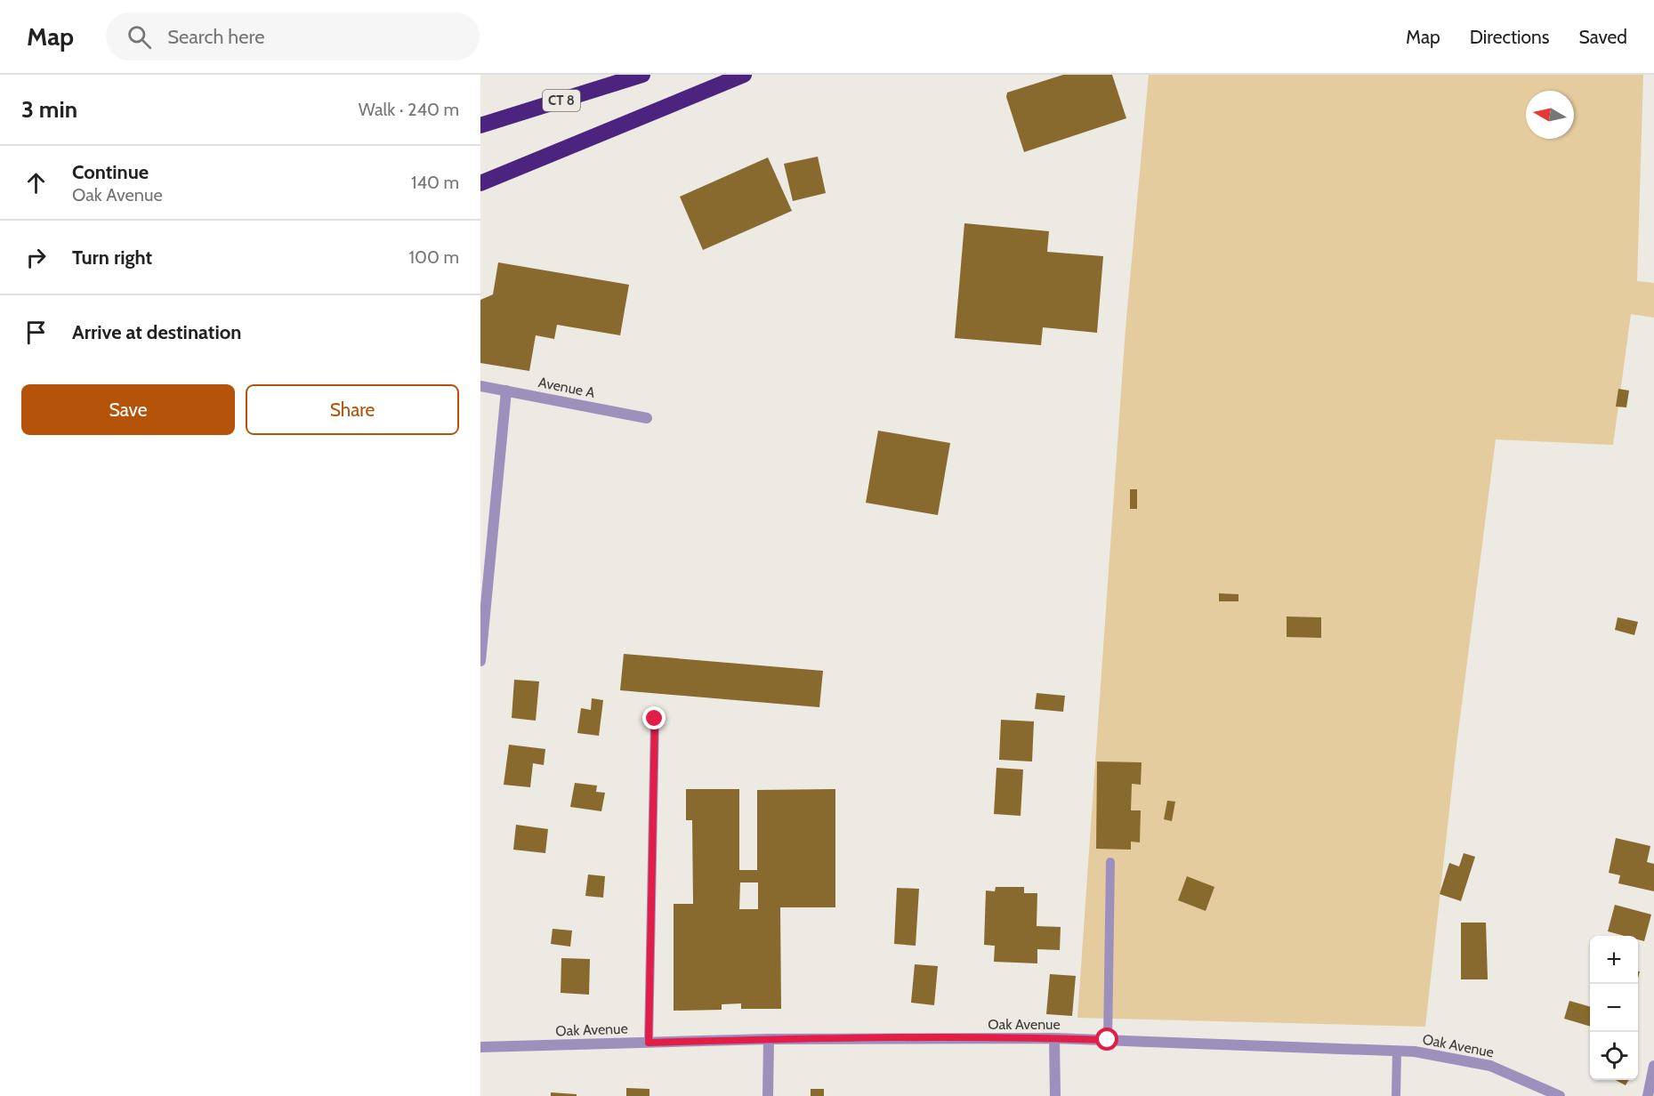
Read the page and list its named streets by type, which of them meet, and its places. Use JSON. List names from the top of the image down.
{
  "streets": {
    "highway": ["CT 8"],
    "street": ["Avenue A", "Oak Avenue"]
  },
  "north": "left",
  "page": {
    "header": "Map",
    "search": "Search here",
    "nav": ["Map", "Directions", "Saved"],
    "heading": ["3 min", "Walk · 240 m"],
    "list": [
      ["Continue", "Oak Avenue", "140 m"],
      ["Turn right", "100 m"],
      "Arrive at destination"
    ],
    "buttons": ["Save", "Share"],
    "map_buttons": ["+", "−"]
  }
}
